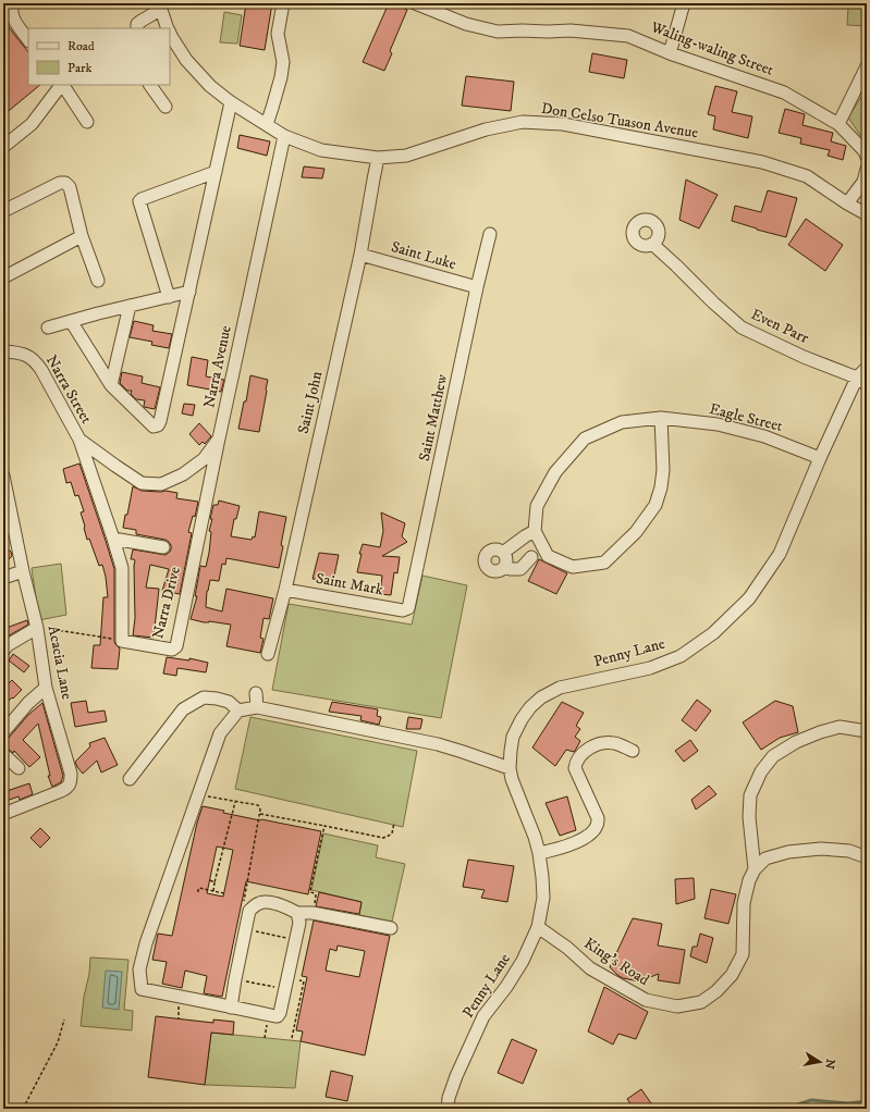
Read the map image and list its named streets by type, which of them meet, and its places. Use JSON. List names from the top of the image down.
{
  "streets": {
    "street": [
      "Waling-waling Street",
      "Don Celso Tuason Avenue",
      "Saint Luke",
      "Even Parr",
      "Narra Avenue",
      "Narra Street",
      "Saint John",
      "Saint Matthew",
      "Eagle Street",
      "Saint Mark",
      "Narra Drive",
      "Penny Lane",
      "Acacia Lane",
      "King's Road"
    ]
  },
  "crossings": [
    ["Don Celso Tuason Avenue", "Narra Avenue"],
    ["Don Celso Tuason Avenue", "Saint John"],
    ["Saint Luke", "Saint John"],
    ["Saint Luke", "Saint Matthew"],
    ["Even Parr", "Penny Lane"],
    ["Narra Avenue", "Narra Street"],
    ["Narra Avenue", "Narra Drive"],
    ["Saint John", "Saint Mark"],
    ["Saint Matthew", "Saint Mark"],
    ["Eagle Street", "Penny Lane"],
    ["Penny Lane", "King's Road"]
  ],
  "legend": ["Road", "Park"],
  "north": "right"
}
